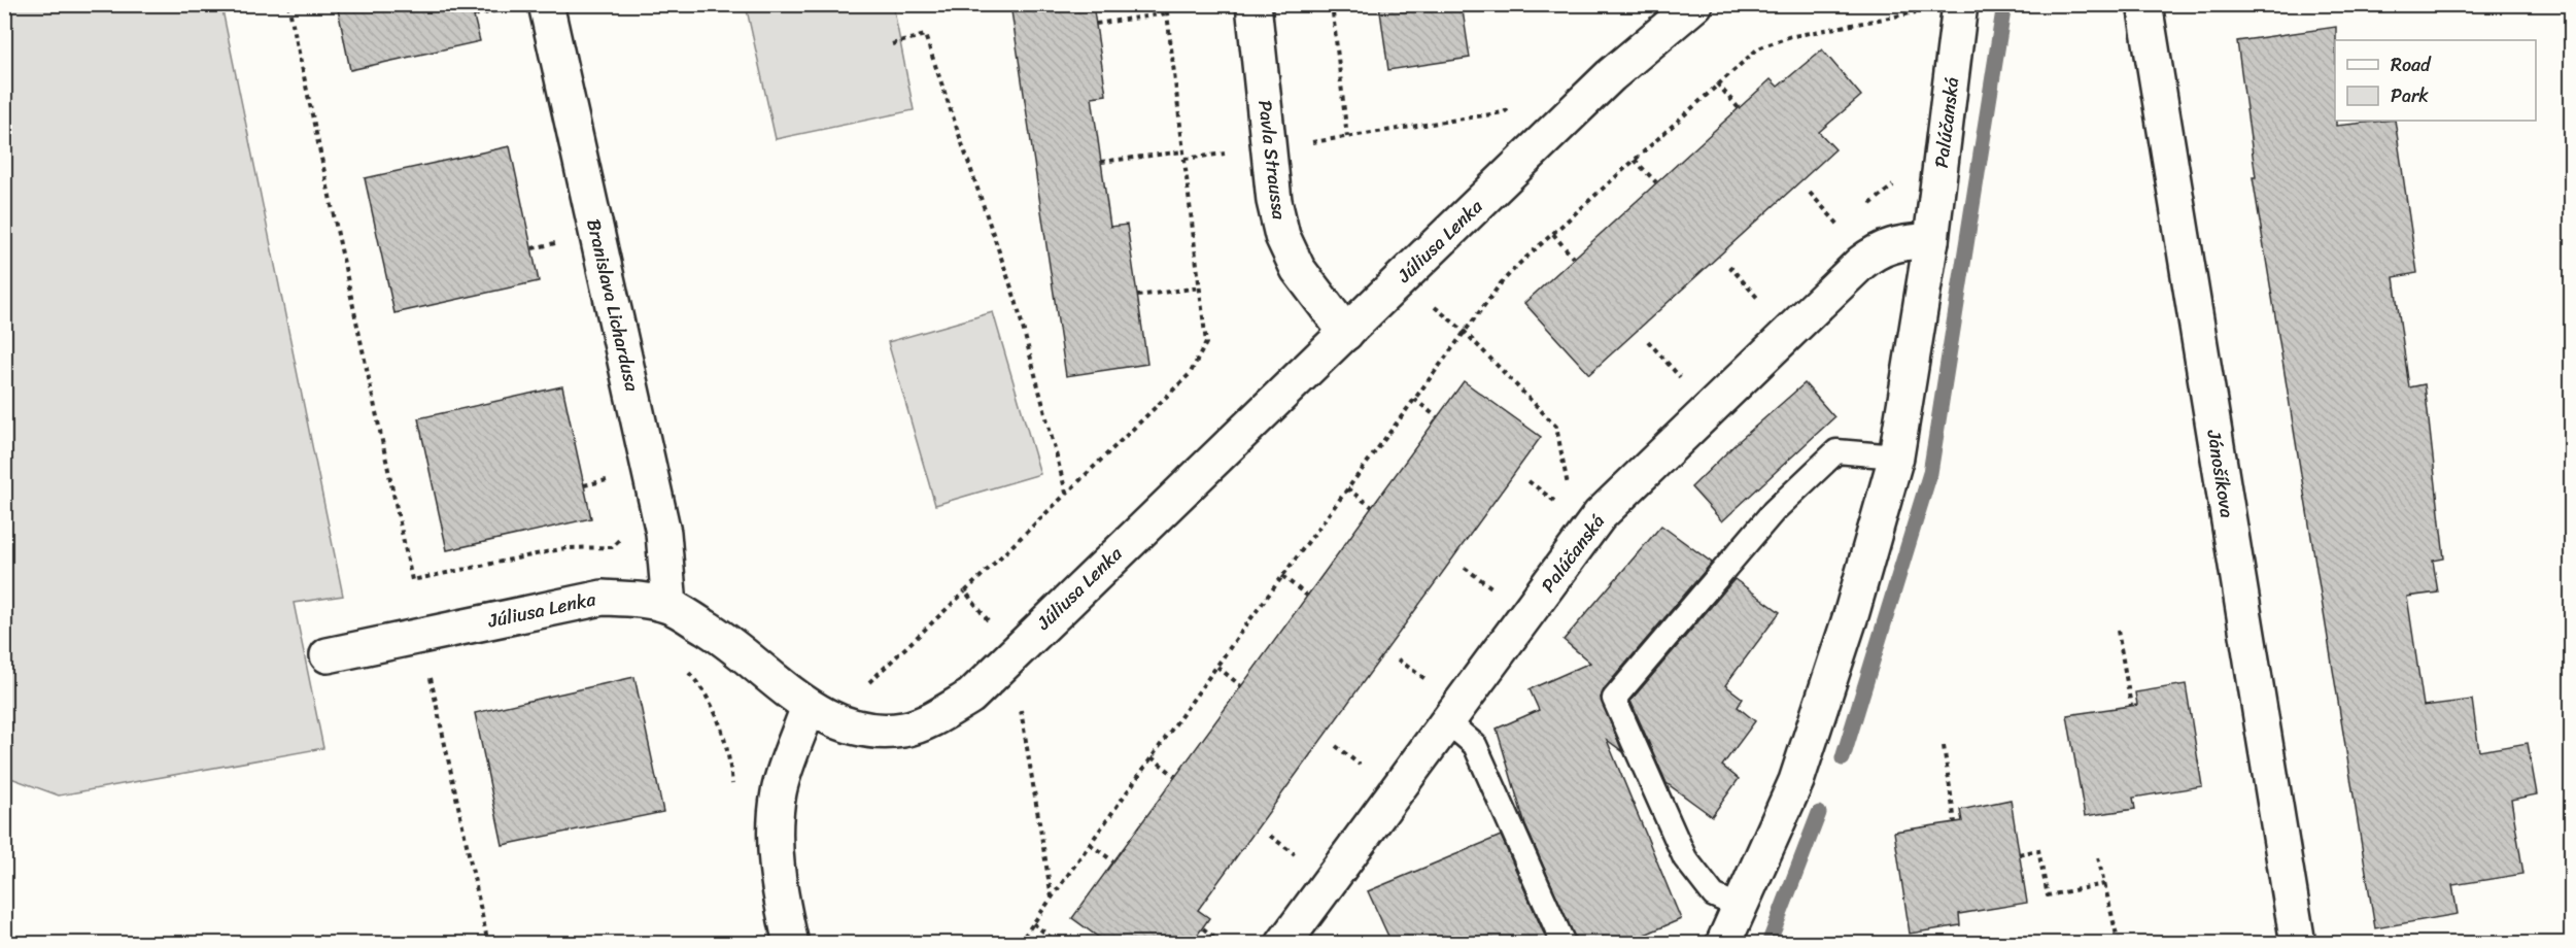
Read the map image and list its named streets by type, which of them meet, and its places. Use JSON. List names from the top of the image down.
{
  "streets": {
    "street": [
      "Palúčanská",
      "Pavla Straussa",
      "Júliusa Lenka",
      "Branislava Lichardusa",
      "Jánošíkova"
    ]
  },
  "crossings": [
    ["Pavla Straussa", "Júliusa Lenka"],
    ["Júliusa Lenka", "Branislava Lichardusa"]
  ],
  "legend": ["Road", "Park"]
}
